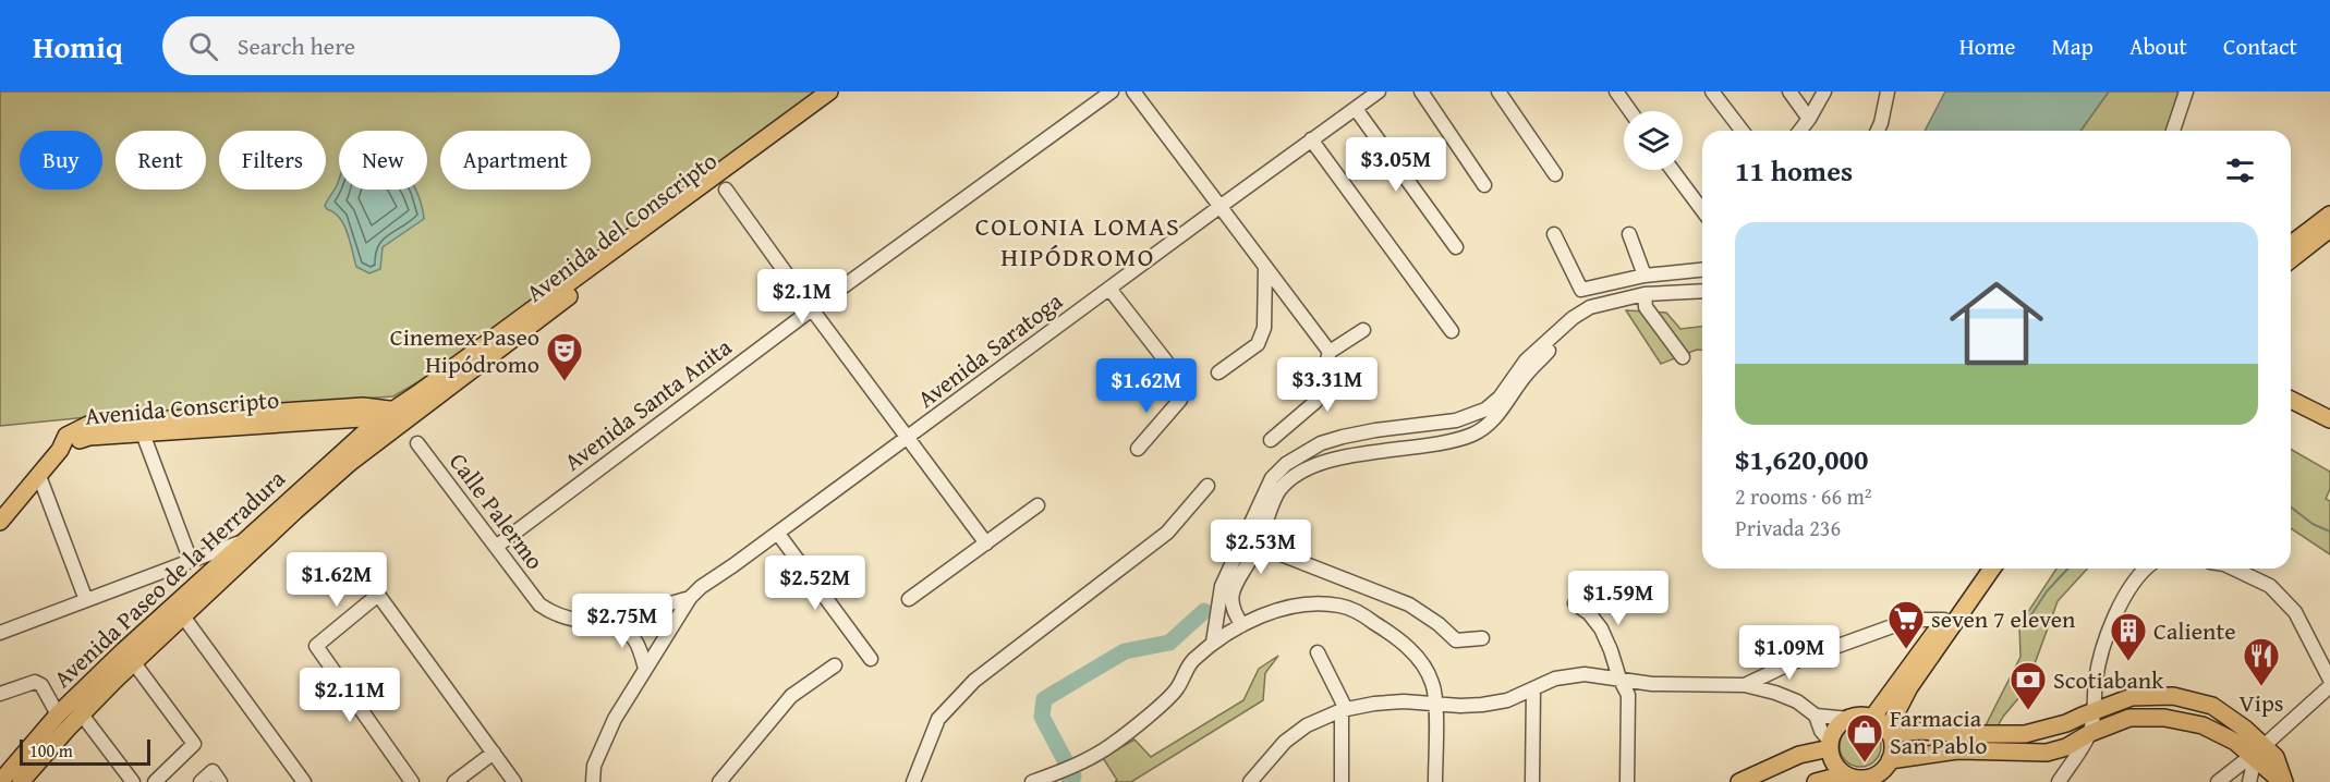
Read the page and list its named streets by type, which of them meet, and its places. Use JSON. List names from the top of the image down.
{
  "streets": {
    "main road": ["Avenida del Conscripto", "Avenida Conscripto", "Avenida Paseo de la Herradura"],
    "street": ["Avenida Saratoga", "Avenida Santa Anita", "Calle Palermo"]
  },
  "crossings": [
    ["Avenida del Conscripto", "Avenida Conscripto"],
    ["Avenida del Conscripto", "Avenida Paseo de la Herradura"],
    ["Avenida Saratoga", "Calle Palermo"],
    ["Avenida Santa Anita", "Calle Palermo"],
    ["Avenida Conscripto", "Avenida Paseo de la Herradura"]
  ],
  "districts": ["COLONIA LOMAS HIPÓDROMO"],
  "places": {
    "theatre": ["Cinemex Paseo Hipódromo"],
    "supermarket": ["seven 7 eleven"],
    "building": ["Caliente"],
    "restaurant": ["Vips"],
    "bank": ["Scotiabank"],
    "shop": ["Farmacia San Pablo"]
  },
  "scale_bar": "100 m",
  "page": {
    "header": "Homiq",
    "search": "Search here",
    "nav": [
      "Home",
      "Map",
      "About",
      "Contact"
    ],
    "chip": [
      "Buy",
      "Rent",
      "Filters",
      "New",
      "Apartment"
    ],
    "heading": "11 homes",
    "price": [
      "$3.05M",
      "$2.1M",
      "$3.31M",
      "$1.62M",
      "$2.53M",
      "$1.62M",
      "$2.52M",
      "$1.59M",
      "$2.75M",
      "$1.09M",
      "$2.11M"
    ],
    "list": [
      {
        "name": "$1,620,000",
        "note": "2 rooms · 66 m² · Privada 236"
      }
    ],
    "scale": "100 m"
  }
}
